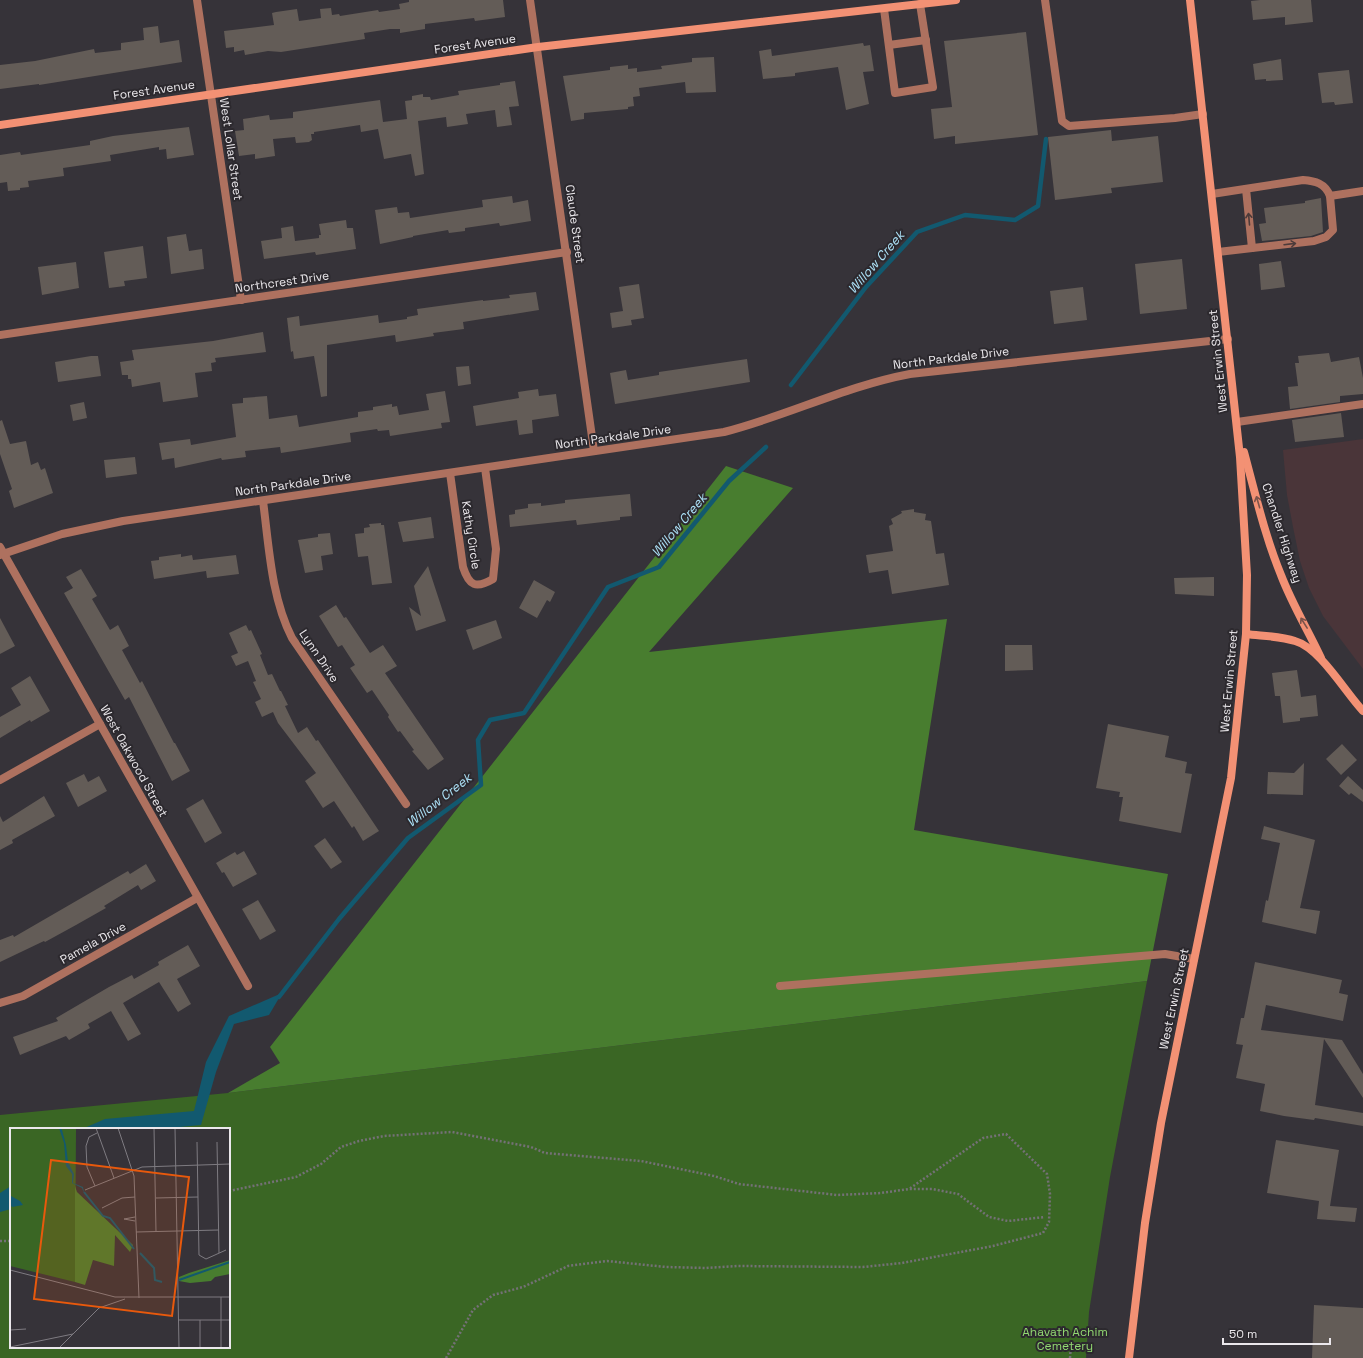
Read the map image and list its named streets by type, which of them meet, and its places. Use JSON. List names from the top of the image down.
{
  "streets": {
    "main road": ["Forest Avenue", "West Erwin Street", "Chandler Highway"],
    "street": [
      "West Lollar Street",
      "Claude Street",
      "Northcrest Drive",
      "North Parkdale Drive",
      "Kathy Circle",
      "Lynn Drive",
      "West Oakwood Street",
      "Pamela Drive"
    ]
  },
  "crossings": [
    ["Forest Avenue", "West Lollar Street"],
    ["Forest Avenue", "Claude Street"],
    ["West Lollar Street", "Northcrest Drive"],
    ["Claude Street", "Northcrest Drive"],
    ["Claude Street", "North Parkdale Drive"],
    ["North Parkdale Drive", "West Erwin Street"],
    ["North Parkdale Drive", "Kathy Circle"],
    ["North Parkdale Drive", "Lynn Drive"],
    ["North Parkdale Drive", "West Oakwood Street"],
    ["West Erwin Street", "Chandler Highway"],
    ["West Oakwood Street", "Pamela Drive"]
  ],
  "one_way": ["Chandler Highway"],
  "water": ["Willow Creek"],
  "parks": ["Ahavath Achim Cemetery"],
  "scale_bar": "50 m"
}
